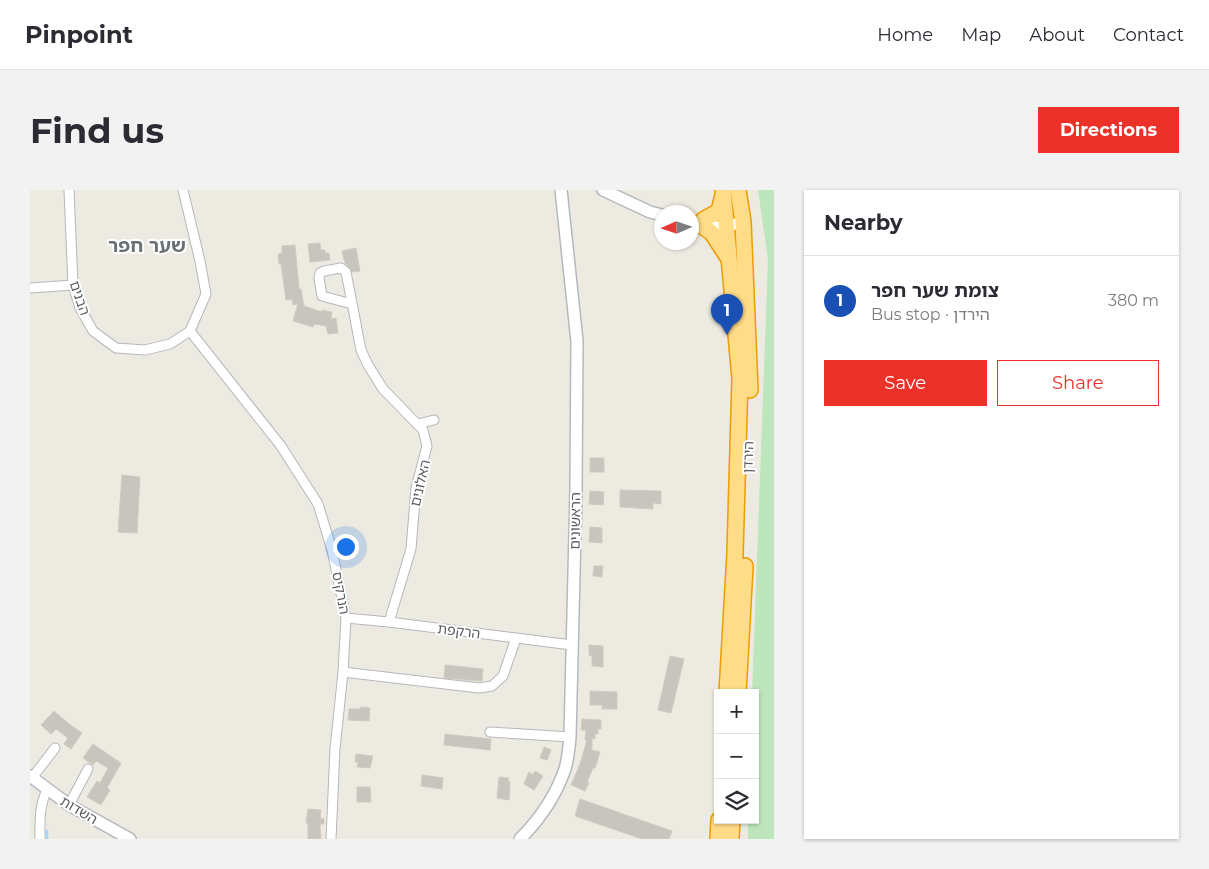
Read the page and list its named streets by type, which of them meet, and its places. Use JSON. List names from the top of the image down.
{
  "streets": {
    "highway": ["הירדן"],
    "street": [
      "הבנים",
      "האלונים",
      "הראשונים",
      "הנרקיס",
      "הרקפת",
      "השדות"
    ]
  },
  "crossings": [
    ["הבנים", "הנרקיס"],
    ["האלונים", "הרקפת"],
    ["הראשונים", "הרקפת"],
    ["הנרקיס", "הרקפת"]
  ],
  "districts": ["שער חפר"],
  "north": "left",
  "page": {
    "header": "Pinpoint",
    "nav": [
      "Home",
      "Map",
      "About",
      "Contact"
    ],
    "buttons": [
      "Directions",
      ["Save", "Share"]
    ],
    "title": "Find us",
    "heading": "Nearby",
    "list": [
      {
        "mark": "1",
        "name": "צומת שער חפר",
        "note": "Bus stop · הירדן",
        "value": "380 m"
      }
    ],
    "pins": "1",
    "map_buttons": ["+", "−"]
  }
}
